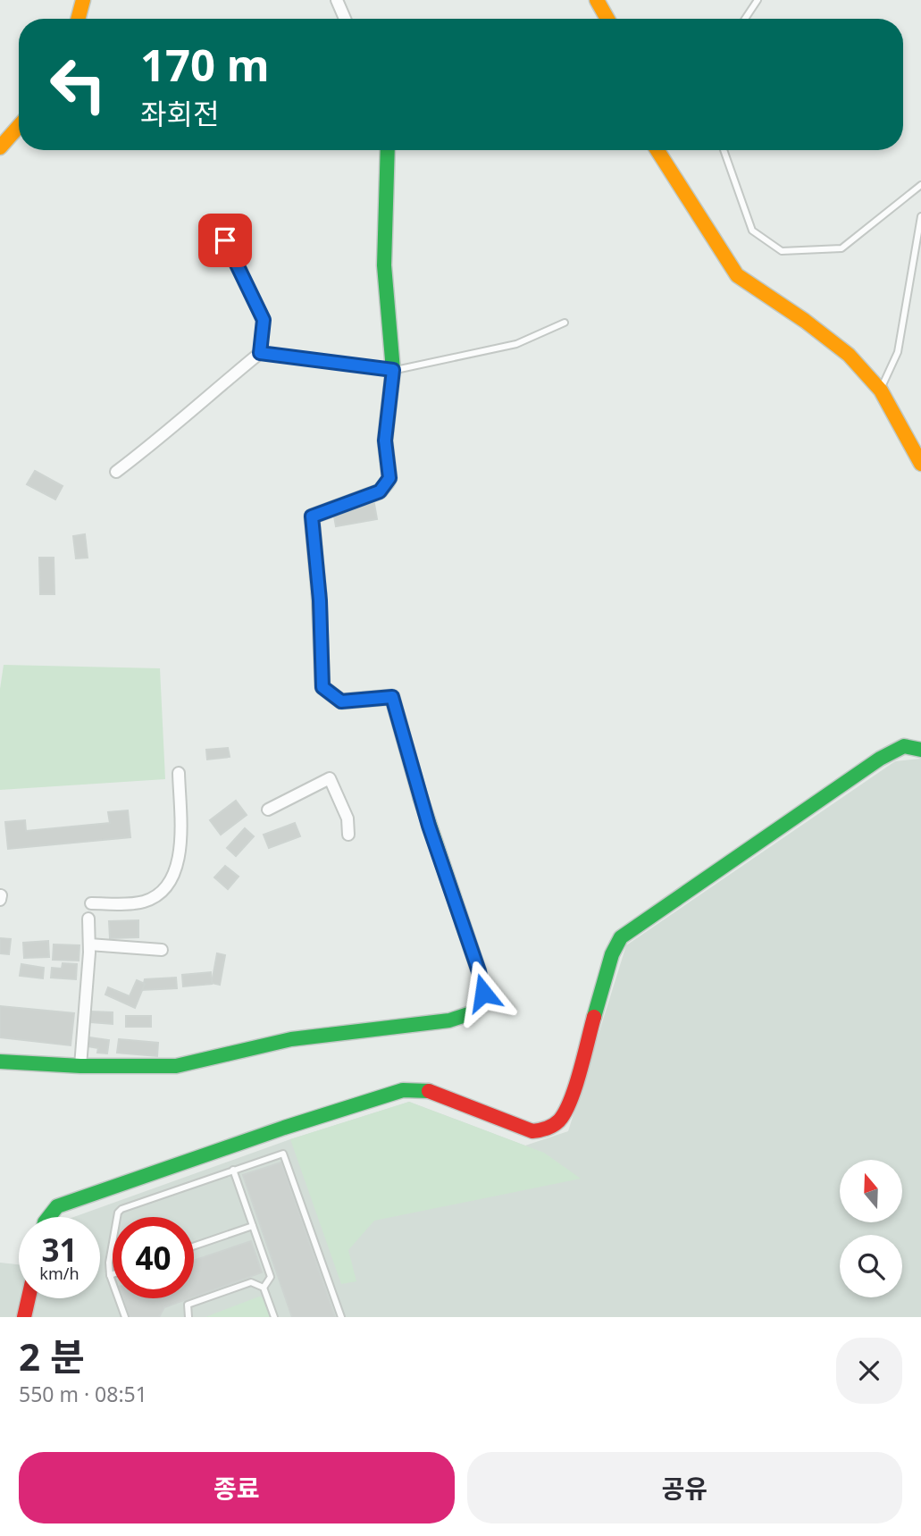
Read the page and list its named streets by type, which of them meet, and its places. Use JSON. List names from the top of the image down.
{
  "north": "top",
  "page": {
    "turn": ["170 m", "좌회전"],
    "speed": "31 km/h",
    "limit": "40",
    "heading": ["2 분", "550 m · 08:51"],
    "buttons": ["종료", "공유"]
  }
}
